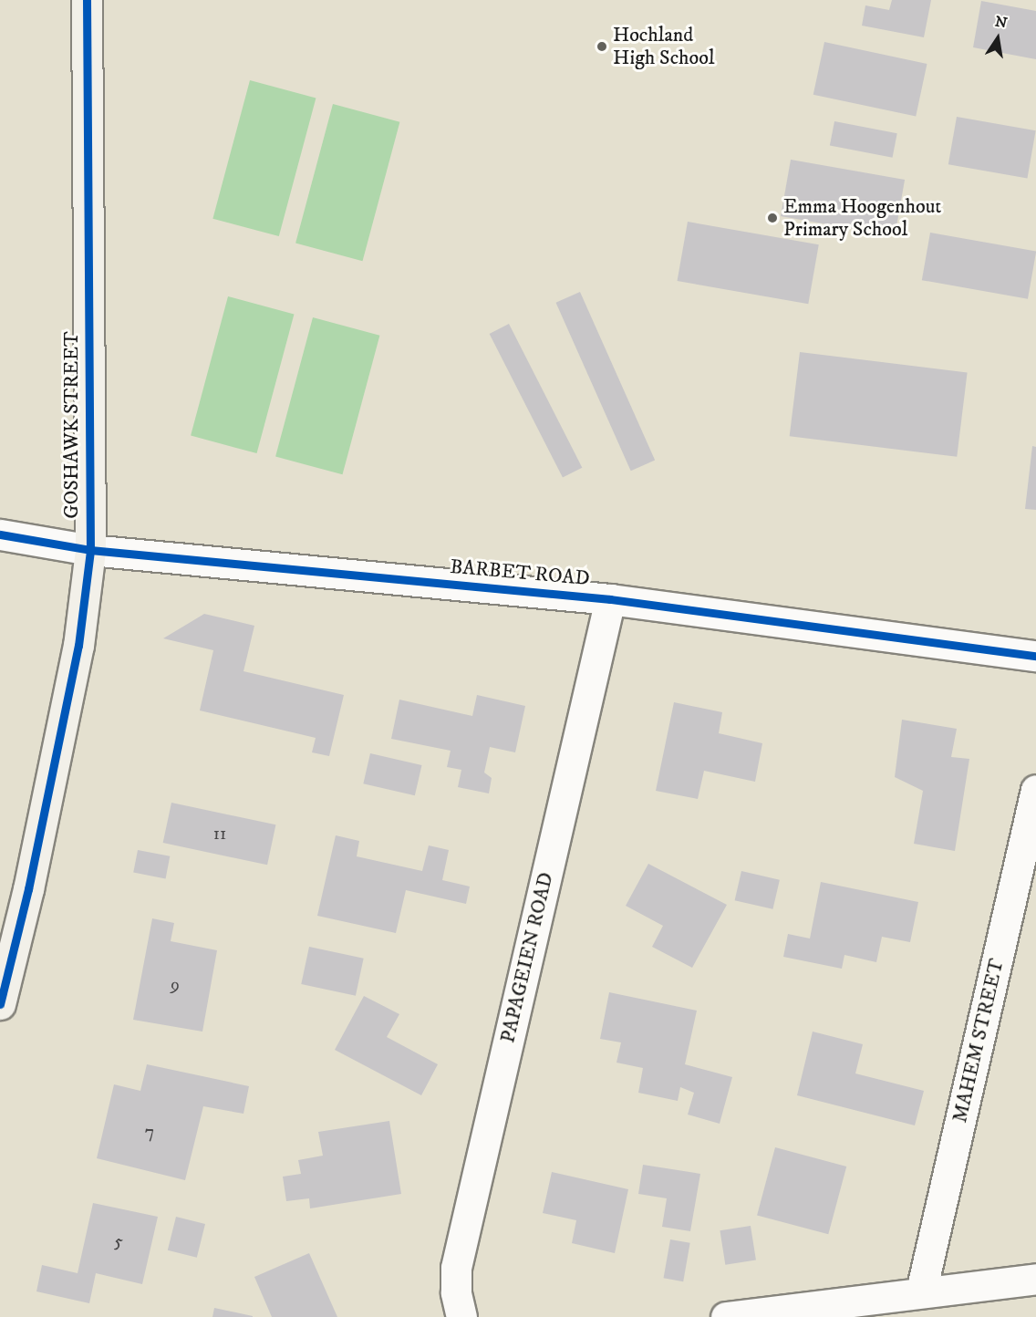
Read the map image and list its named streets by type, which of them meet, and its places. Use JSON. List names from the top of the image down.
{
  "streets": {
    "street": [
      "GOSHAWK STREET",
      "BARBET ROAD",
      "PAPAGEIEN ROAD",
      "MAHEM STREET"
    ]
  },
  "crossings": [
    ["GOSHAWK STREET", "BARBET ROAD"],
    ["BARBET ROAD", "PAPAGEIEN ROAD"]
  ],
  "places": ["Hochland High School", "Emma Hoogenhout Primary School"],
  "house_numbers": [
    "11",
    "9",
    "7",
    "5"
  ],
  "north": "top"
}
